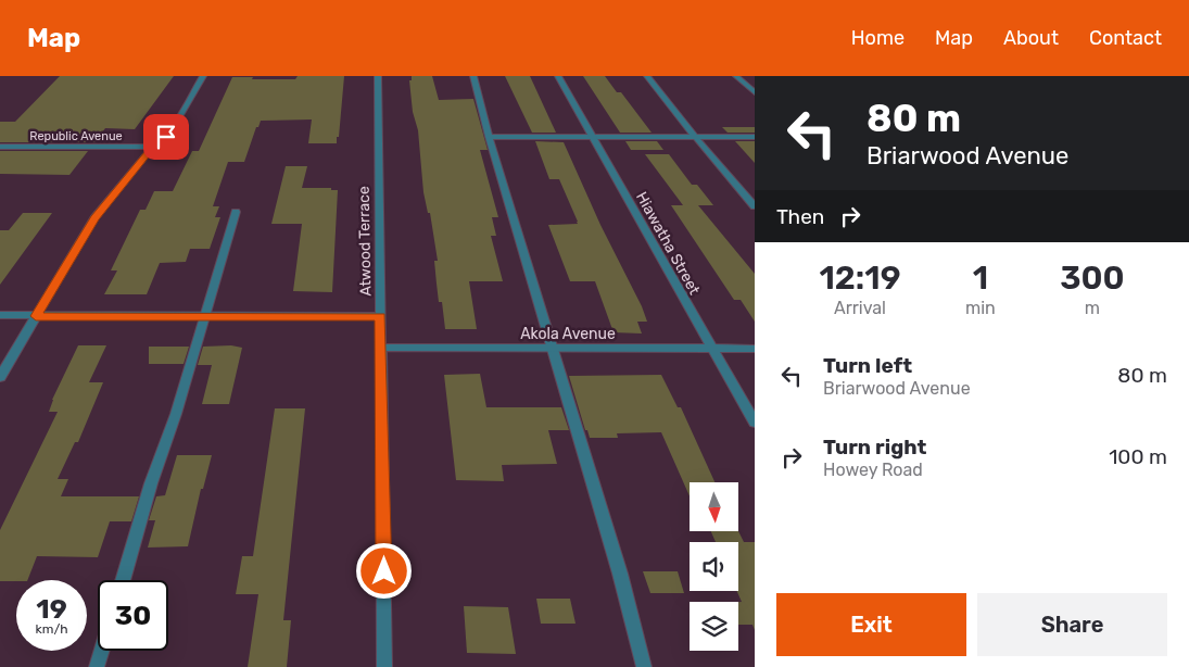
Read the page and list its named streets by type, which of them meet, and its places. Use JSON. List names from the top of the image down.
{
  "streets": {
    "street": [
      "Republic Avenue",
      "Atwood Terrace",
      "Hiawatha Street",
      "Akola Avenue"
    ]
  },
  "crossings": [
    ["Atwood Terrace", "Akola Avenue"],
    ["Hiawatha Street", "Akola Avenue"]
  ],
  "north": "bottom",
  "page": {
    "header": "Map",
    "nav": [
      "Home",
      "Map",
      "About",
      "Contact"
    ],
    "turn": ["80 m", "Briarwood Avenue"],
    "then": "Then",
    "eta": [
      "12:19",
      "Arrival",
      "1",
      "min",
      "300",
      "m"
    ],
    "list": [
      {
        "name": "Turn left",
        "note": "Briarwood Avenue",
        "value": "80 m"
      },
      {
        "name": "Turn right",
        "note": "Howey Road",
        "value": "100 m"
      }
    ],
    "speed": "19 km/h",
    "limit": "30",
    "buttons": ["Exit", "Share"]
  }
}
